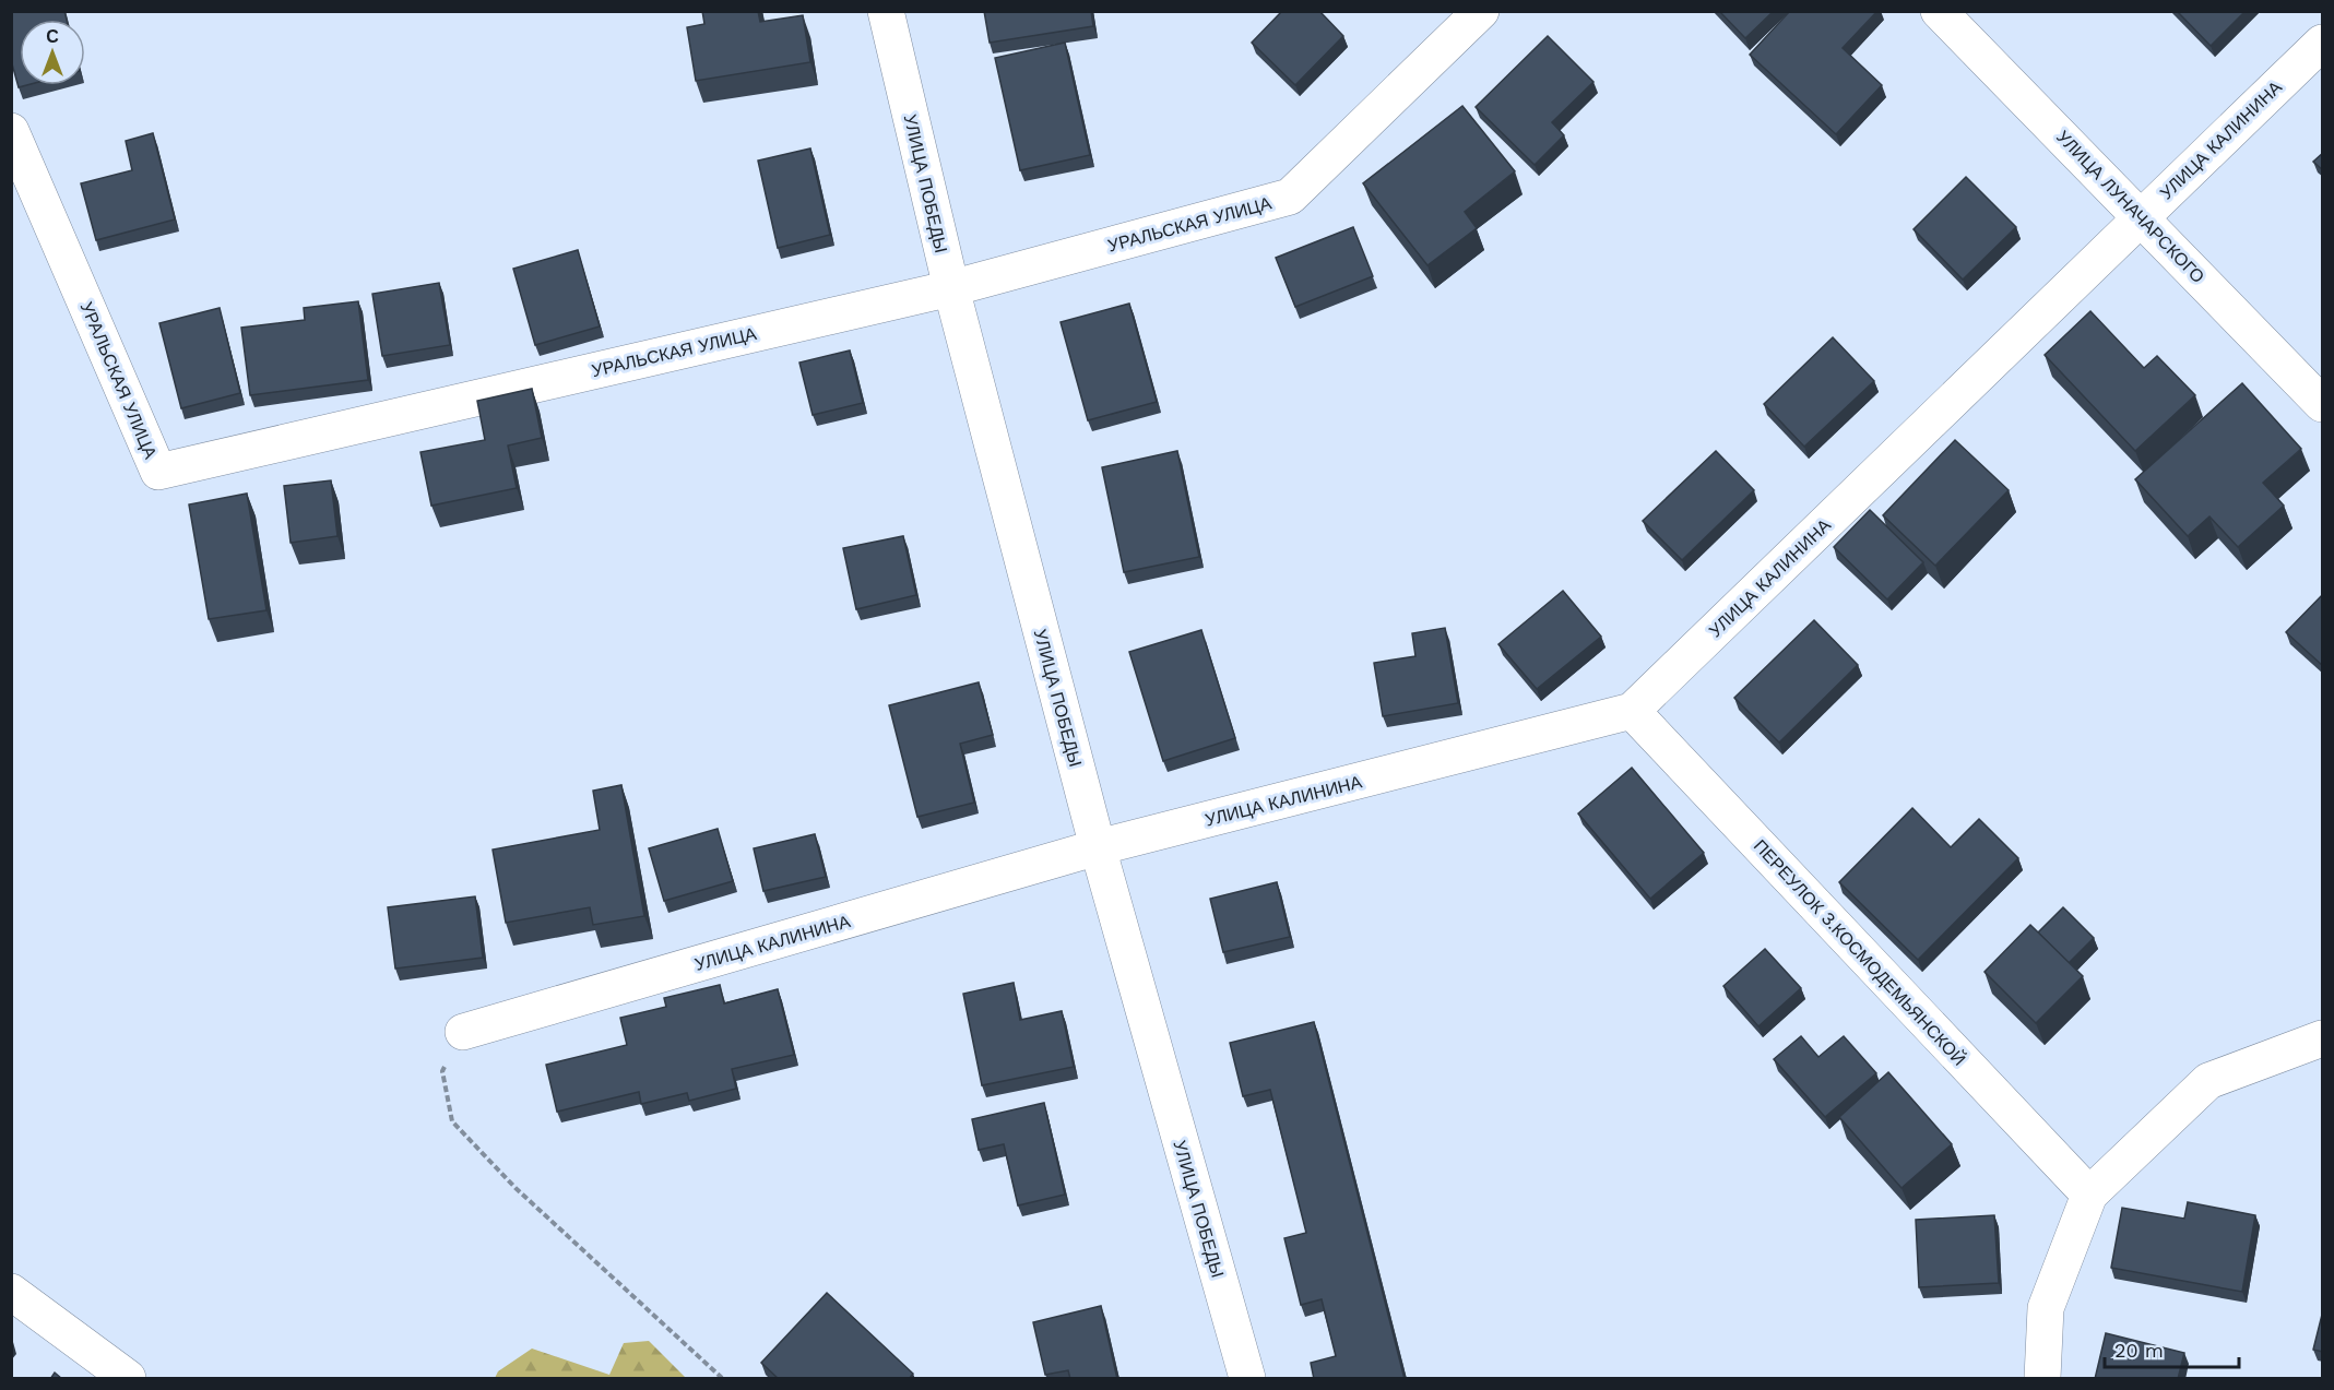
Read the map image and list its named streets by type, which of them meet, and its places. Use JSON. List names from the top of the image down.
{
  "streets": {
    "street": [
      "УЛИЦА КАЛИНИНА",
      "УЛИЦА ПОБЕДЫ",
      "УЛИЦА ЛУНАЧАРСКОГО",
      "УРАЛЬСКАЯ УЛИЦА",
      "ПЕРЕУЛОК З.КОСМОДЕМЬЯНСКОЙ"
    ]
  },
  "crossings": [
    ["УЛИЦА КАЛИНИНА", "УЛИЦА ПОБЕДЫ"],
    ["УЛИЦА КАЛИНИНА", "УЛИЦА ЛУНАЧАРСКОГО"],
    ["УЛИЦА КАЛИНИНА", "ПЕРЕУЛОК З.КОСМОДЕМЬЯНСКОЙ"],
    ["УЛИЦА ПОБЕДЫ", "УРАЛЬСКАЯ УЛИЦА"]
  ],
  "scale_bar": "20 m",
  "north": "top"
}
